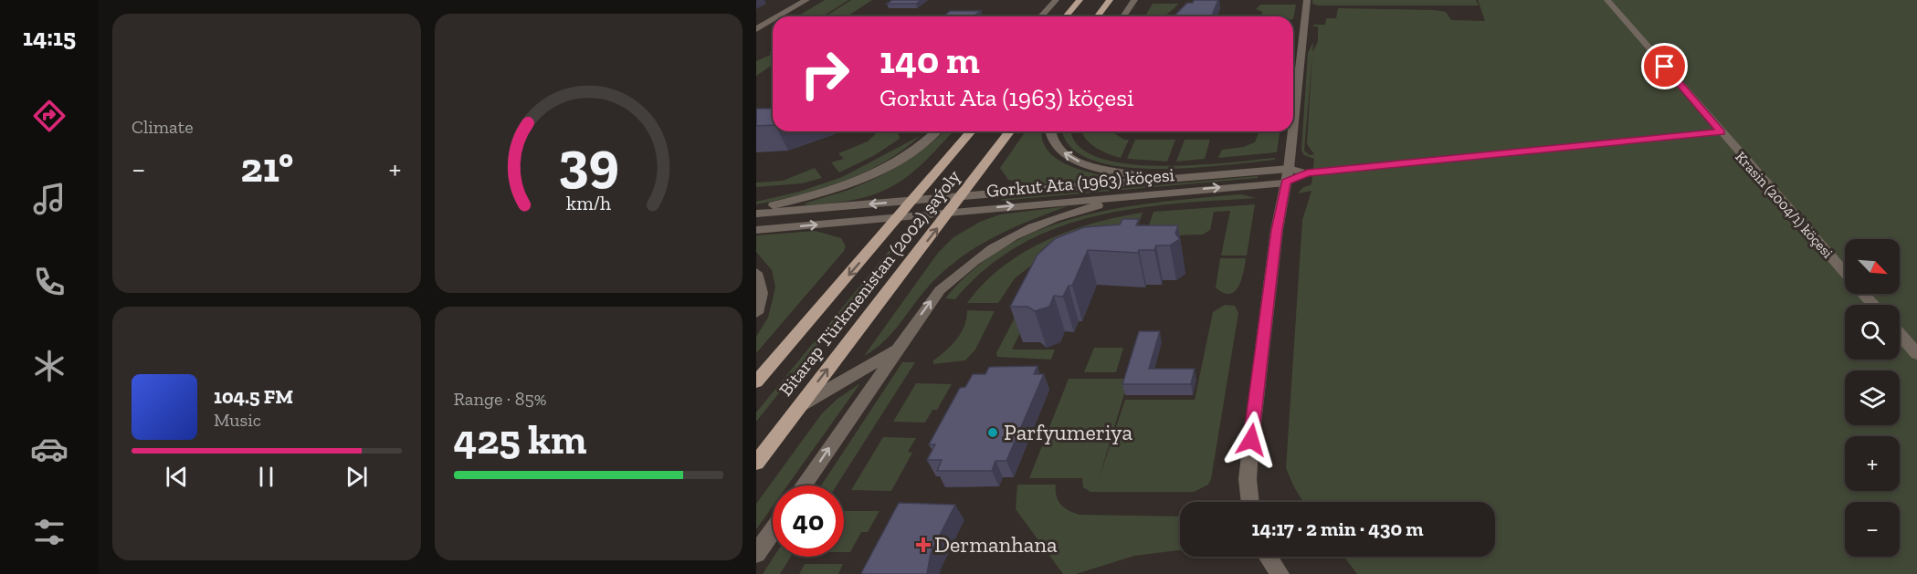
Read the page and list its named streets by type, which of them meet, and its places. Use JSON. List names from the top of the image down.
{
  "streets": {
    "main road": ["Bitarap Türkmenistan (2002) şaýoly"],
    "street": ["Gorkut Ata (1963) köçesi", "Krasin (2004/1) köçesi"]
  },
  "crossings": [
    ["Gorkut Ata (1963) köçesi", "Krasin (2004/1) köçesi"],
    ["Gorkut Ata (1963) köçesi", "Bitarap Türkmenistan (2002) şaýoly"]
  ],
  "places": {
    "other": ["Parfyumeriya"],
    "health": ["Dermanhana"]
  },
  "north": "bottom right",
  "page": {
    "tabs": "14:15",
    "tile": [
      "Climate",
      ["Range · 85%", "425 km"]
    ],
    "turn": ["140 m", "Gorkut Ata (1963) köçesi"],
    "heat": ["−", "21°", "+"],
    "map_buttons": ["+", "−"],
    "song": ["104.5 FM", "Music"],
    "limit": "40",
    "trip": "14:17 · 2 min · 430 m",
    "gauge": ["39", "km/h"]
  }
}
